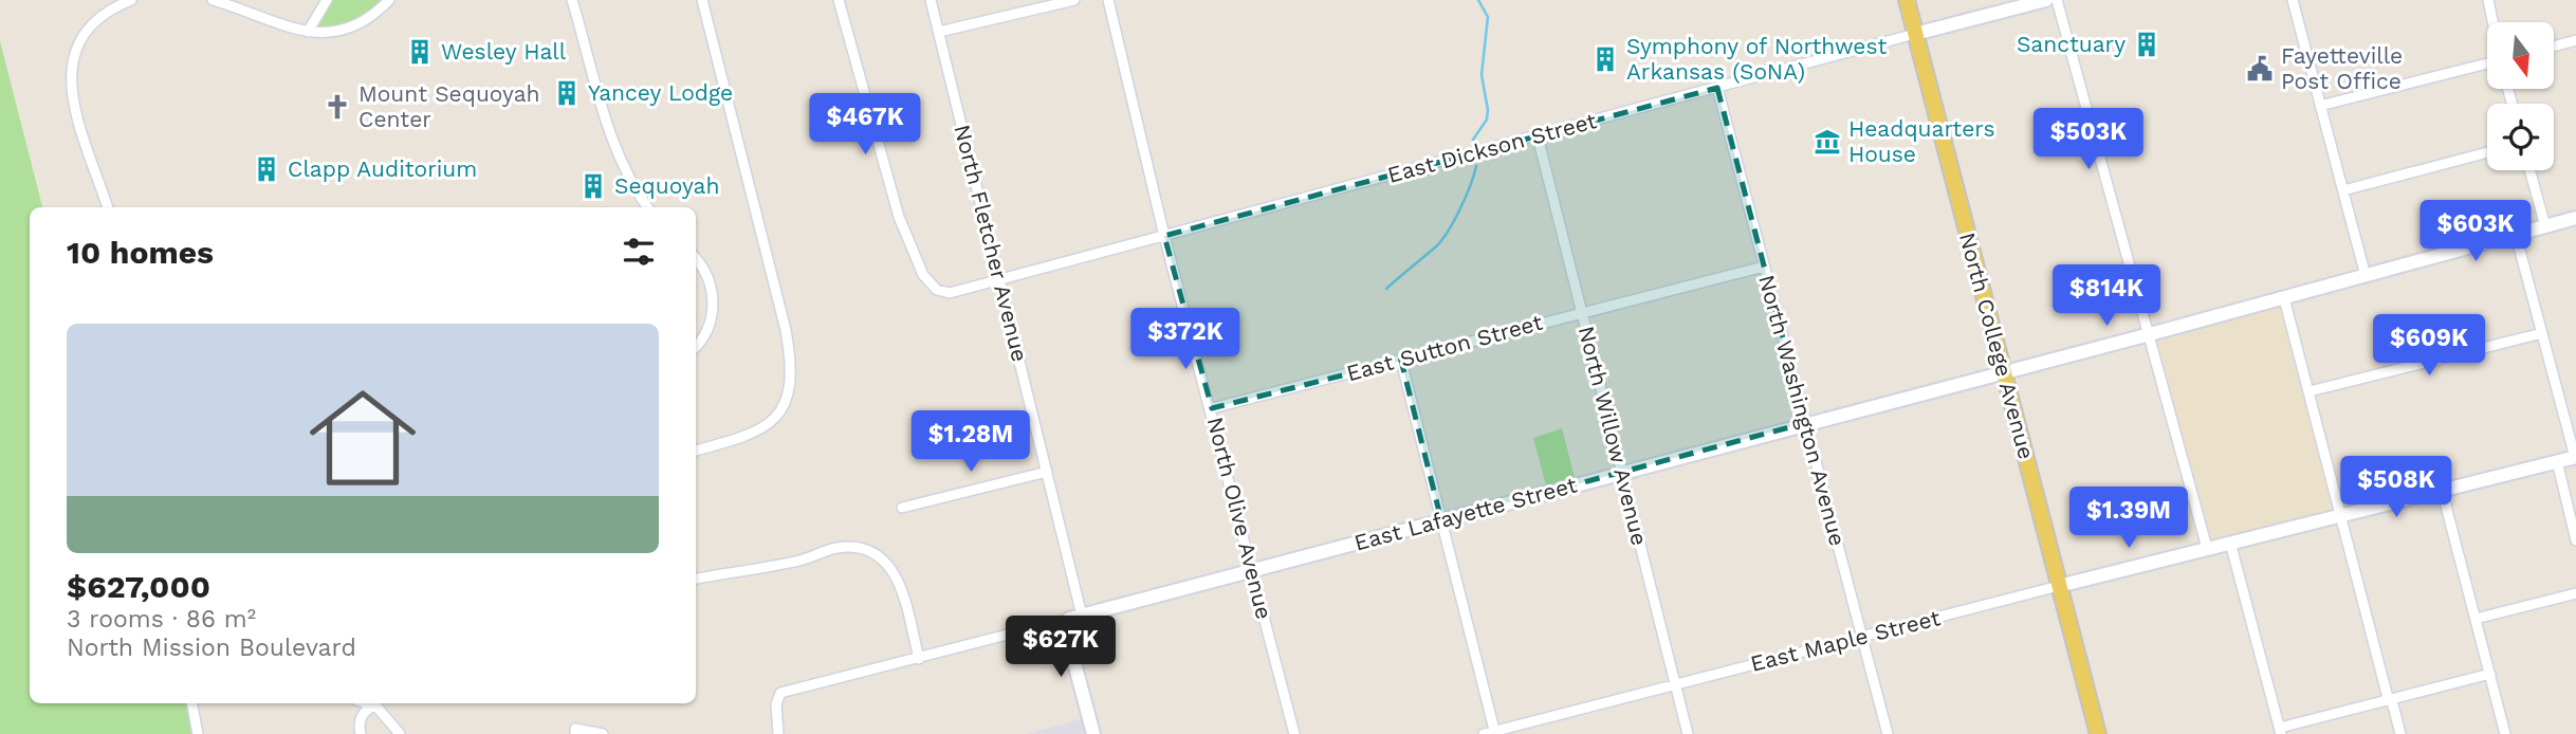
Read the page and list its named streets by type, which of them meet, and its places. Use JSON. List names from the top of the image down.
{
  "streets": {
    "main road": ["North College Avenue"],
    "street": [
      "East Dickson Street",
      "North Fletcher Avenue",
      "East Sutton Street",
      "North Washington Avenue",
      "North Willow Avenue",
      "East Lafayette Street",
      "North Olive Avenue",
      "East Maple Street"
    ]
  },
  "crossings": [
    ["East Dickson Street", "North Fletcher Avenue"],
    ["East Dickson Street", "North College Avenue"],
    ["East Dickson Street", "North Washington Avenue"],
    ["East Dickson Street", "North Willow Avenue"],
    ["East Dickson Street", "North Olive Avenue"],
    ["North Fletcher Avenue", "East Lafayette Street"],
    ["North College Avenue", "East Lafayette Street"],
    ["North College Avenue", "East Maple Street"],
    ["East Sutton Street", "North Washington Avenue"],
    ["East Sutton Street", "North Willow Avenue"],
    ["East Sutton Street", "North Olive Avenue"],
    ["North Washington Avenue", "East Lafayette Street"],
    ["North Washington Avenue", "East Maple Street"],
    ["North Willow Avenue", "East Lafayette Street"],
    ["North Willow Avenue", "East Maple Street"],
    ["East Lafayette Street", "North Olive Avenue"]
  ],
  "places": {
    "building": [
      "Sanctuary",
      "Wesley Hall",
      "Symphony of Northwest Arkansas (SoNA)",
      "Yancey Lodge",
      "Clapp Auditorium",
      "Sequoyah"
    ],
    "public building": ["Fayetteville Post Office"],
    "church": ["Mount Sequoyah Center"],
    "museum": ["Headquarters House"]
  },
  "north": "bottom",
  "page": {
    "price": [
      "$467K",
      "$503K",
      "$603K",
      "$814K",
      "$372K",
      "$609K",
      "$1.28M",
      "$508K",
      "$1.39M",
      "$627K"
    ],
    "heading": "10 homes",
    "list": [
      {
        "name": "$627,000",
        "note": "3 rooms · 86 m² · North Mission Boulevard"
      }
    ]
  }
}
